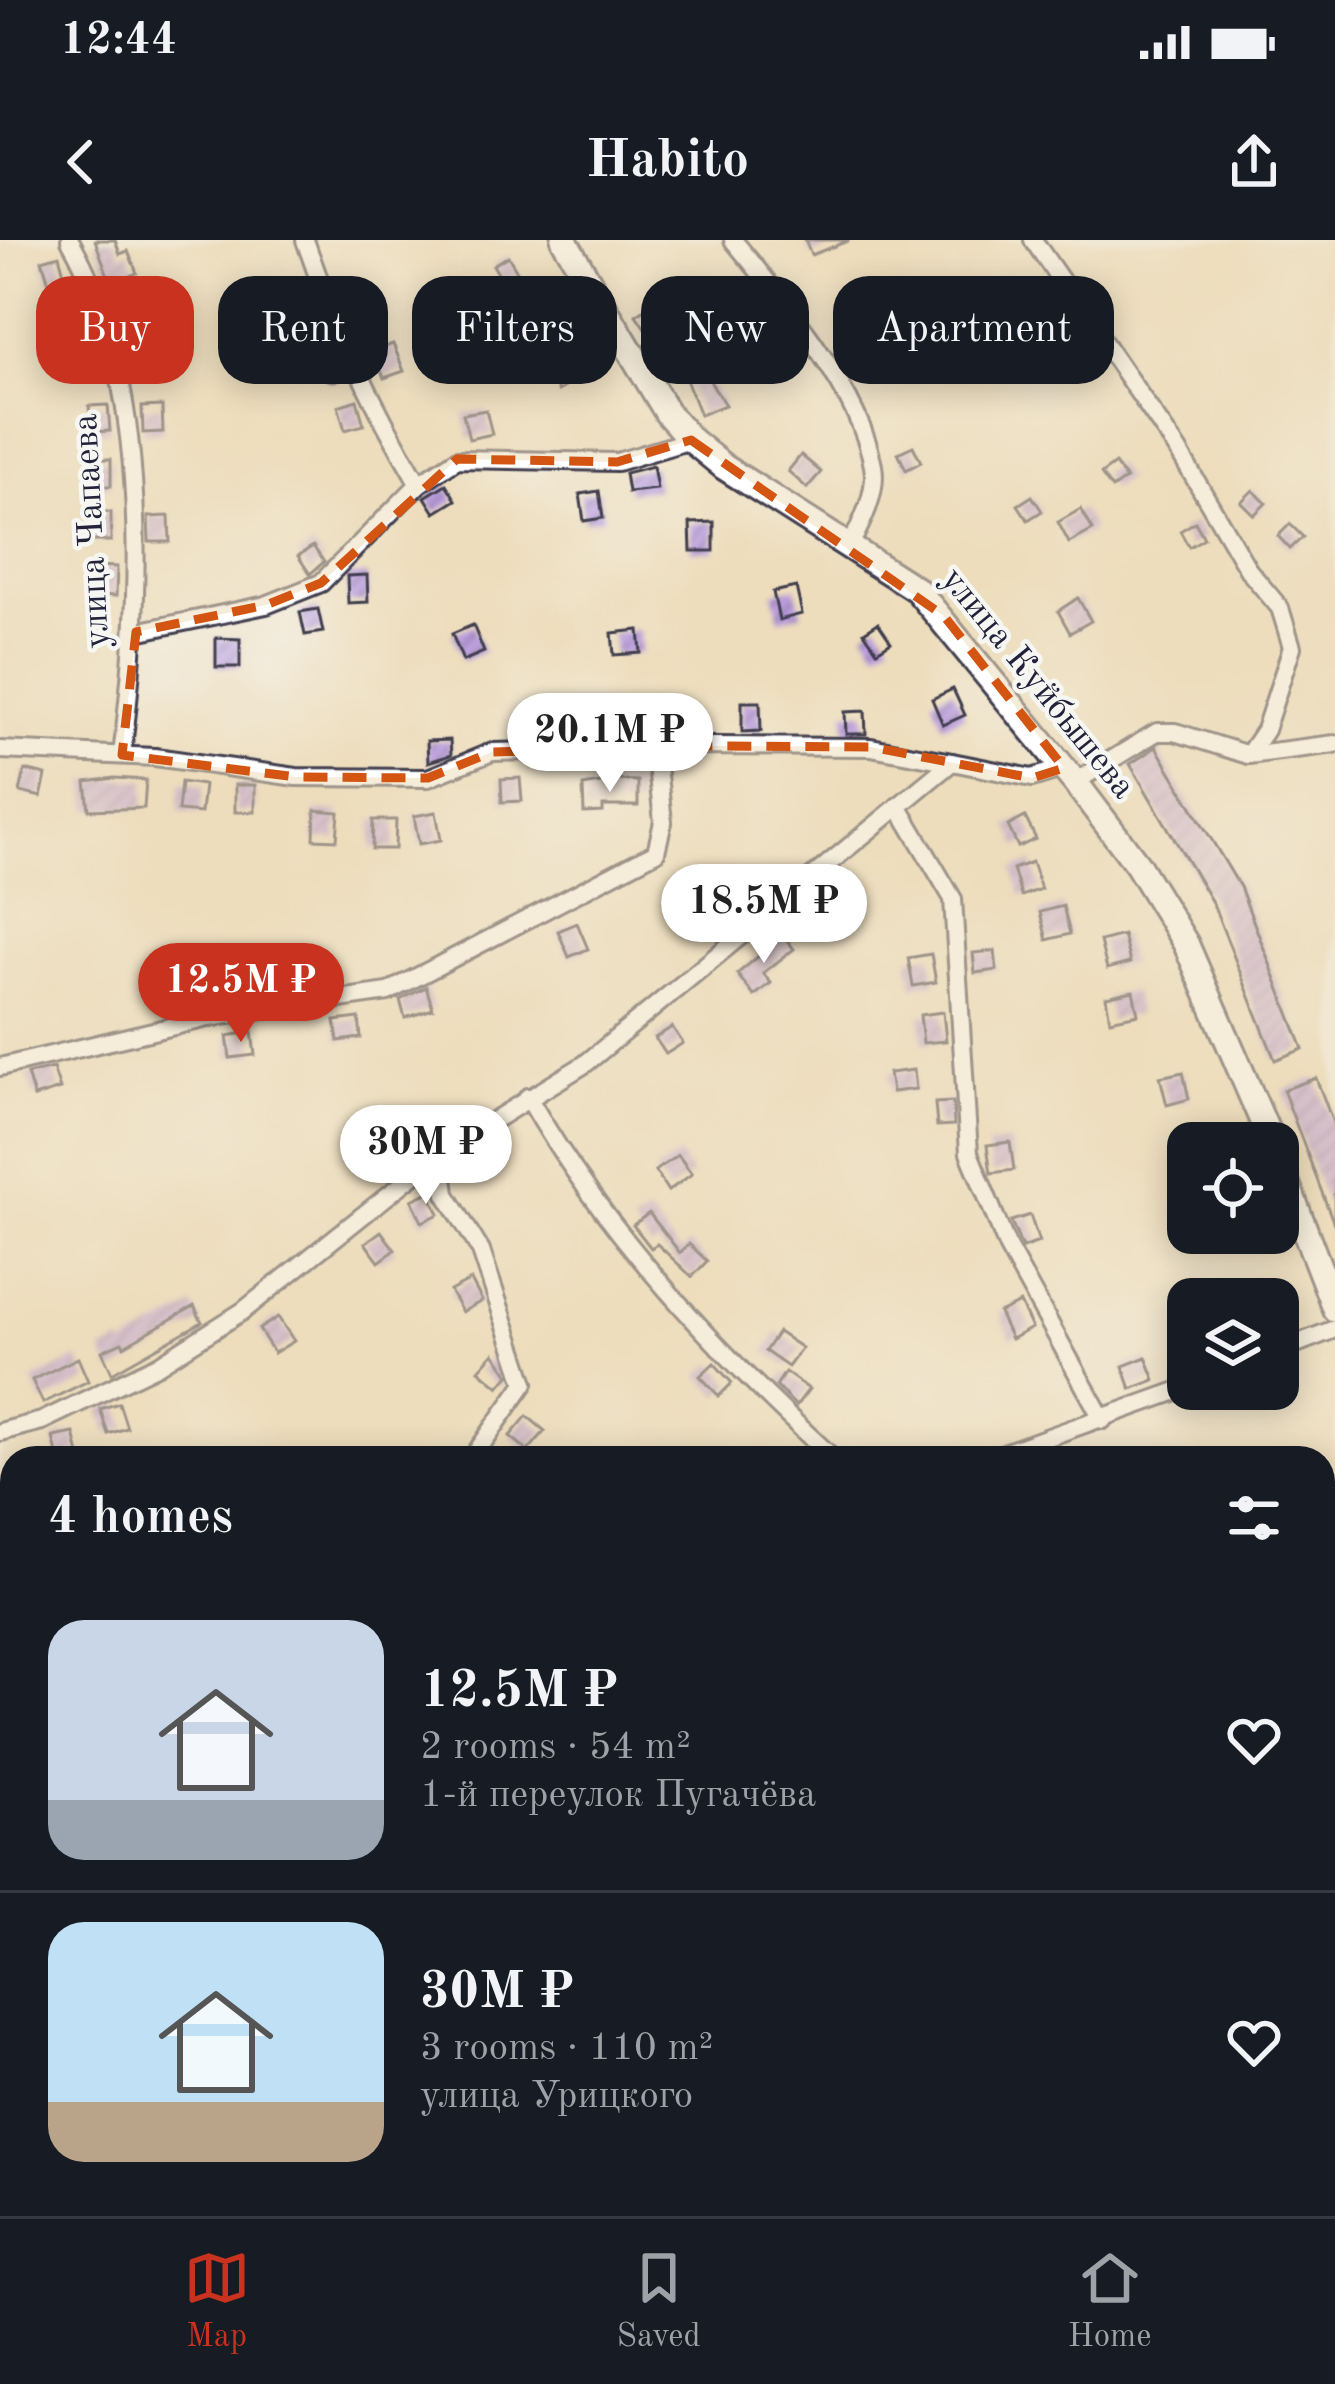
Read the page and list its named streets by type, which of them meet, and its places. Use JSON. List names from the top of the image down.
{
  "streets": {
    "main road": ["улица Куйбышева"],
    "street": ["улица Чапаева"]
  },
  "page": {
    "status": "12:44",
    "header": "Habito",
    "chip": [
      "Buy",
      "Rent",
      "Filters",
      "New",
      "Apartment"
    ],
    "price": [
      "20.1M ₽",
      "18.5M ₽",
      "12.5M ₽",
      "30M ₽"
    ],
    "heading": "4 homes",
    "list": [
      {
        "name": "12.5M ₽",
        "note": "2 rooms · 54 m² · 1-й переулок Пугачёва"
      },
      {
        "name": "30M ₽",
        "note": "3 rooms · 110 m² · улица Урицкого"
      }
    ],
    "tabs": ["Map", "Saved", "Home"]
  }
}
